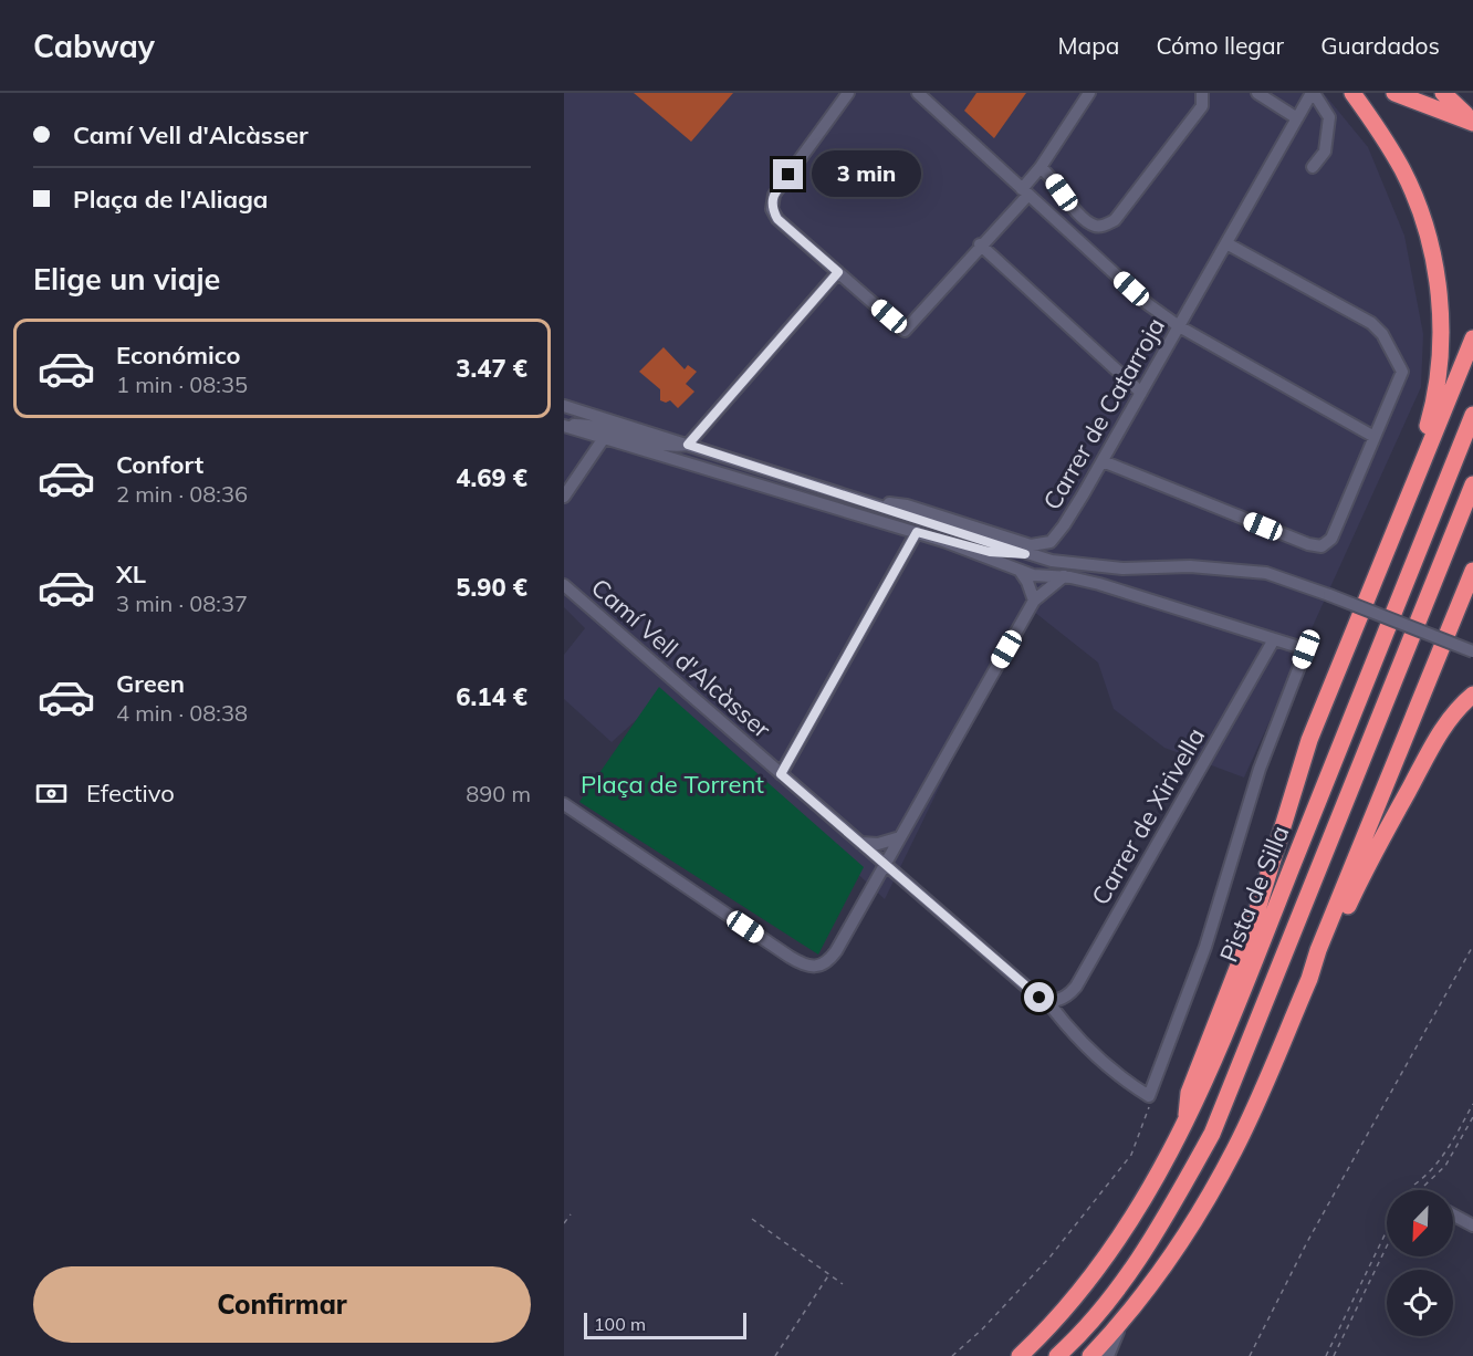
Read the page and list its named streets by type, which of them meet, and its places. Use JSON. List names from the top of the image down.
{
  "streets": {
    "highway": ["Pista de Silla"],
    "street": ["Carrer de Catarroja", "Camí Vell d'Alcàsser", "Carrer de Xirivella"]
  },
  "crossings": [
    ["Camí Vell d'Alcàsser", "Carrer de Xirivella"]
  ],
  "parks": ["Plaça de Torrent"],
  "scale_bar": "100 m",
  "north": "bottom left",
  "page": {
    "header": "Cabway",
    "nav": ["Mapa", "Cómo llegar", "Guardados"],
    "banner": ["Camí Vell d'Alcàsser", "Plaça de l'Aliaga"],
    "bubble": "3 min",
    "heading": "Elige un viaje",
    "list": [
      {
        "name": "Económico",
        "note": "1 min · 08:35",
        "value": "3.47 €"
      },
      {
        "name": "Confort",
        "note": "2 min · 08:36",
        "value": "4.69 €"
      },
      {
        "name": "XL",
        "note": "3 min · 08:37",
        "value": "5.90 €"
      },
      {
        "name": "Green",
        "note": "4 min · 08:38",
        "value": "6.14 €"
      }
    ],
    "pay": ["Efectivo", "890 m"],
    "buttons": "Confirmar",
    "scale": "100 m"
  }
}
